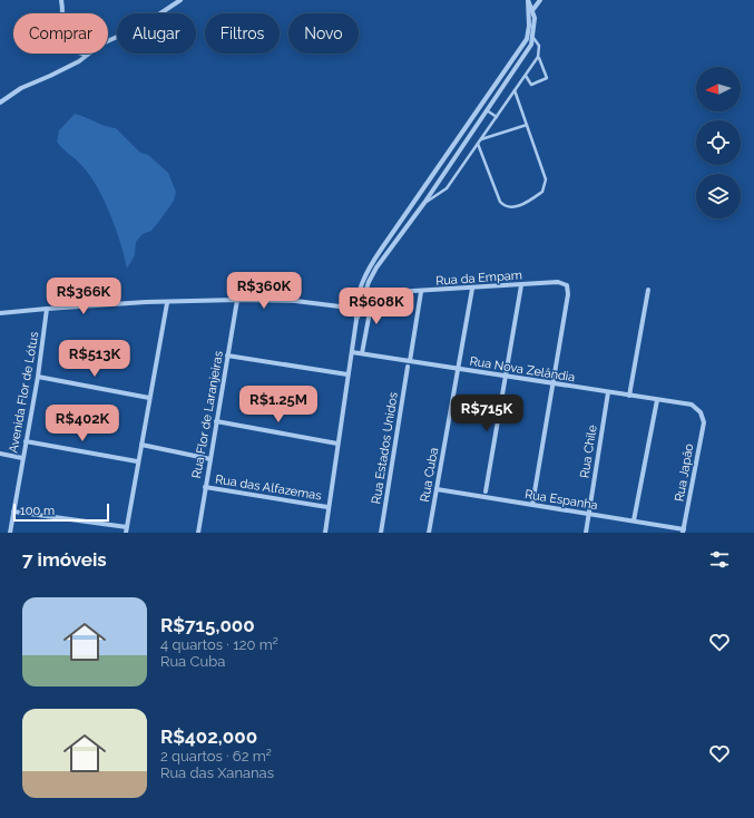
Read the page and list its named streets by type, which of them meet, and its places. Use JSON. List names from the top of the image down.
{
  "streets": {
    "street": [
      "Rua da Empam",
      "Rua Nova Zelândia",
      "Avenida Flor de Lótus",
      "Rua Flor de Laranjeiras",
      "Rua Estados Unidos",
      "Rua Chile",
      "Rua Japâo",
      "Rua Cuba",
      "Rua das Alfazemas",
      "Rua Espanha"
    ]
  },
  "crossings": [
    ["Rua da Empam", "Rua Nova Zelândia"],
    ["Rua da Empam", "Rua Estados Unidos"],
    ["Rua da Empam", "Rua Cuba"],
    ["Rua Nova Zelândia", "Rua Estados Unidos"],
    ["Rua Nova Zelândia", "Rua Chile"],
    ["Rua Nova Zelândia", "Rua Japâo"],
    ["Rua Nova Zelândia", "Rua Cuba"],
    ["Rua Flor de Laranjeiras", "Rua das Alfazemas"],
    ["Rua Chile", "Rua Espanha"],
    ["Rua Japâo", "Rua Espanha"],
    ["Rua Cuba", "Rua Espanha"]
  ],
  "scale_bar": "100 m",
  "north": "left",
  "page": {
    "chip": [
      "Comprar",
      "Alugar",
      "Filtros",
      "Novo"
    ],
    "price": [
      "R$360K",
      "R$366K",
      "R$608K",
      "R$513K",
      "R$1.25M",
      "R$715K",
      "R$402K"
    ],
    "scale": "100 m",
    "heading": "7 imóveis",
    "list": [
      {
        "name": "R$715,000",
        "note": "4 quartos · 120 m² · Rua Cuba"
      },
      {
        "name": "R$402,000",
        "note": "2 quartos · 62 m² · Rua das Xananas"
      }
    ]
  }
}
